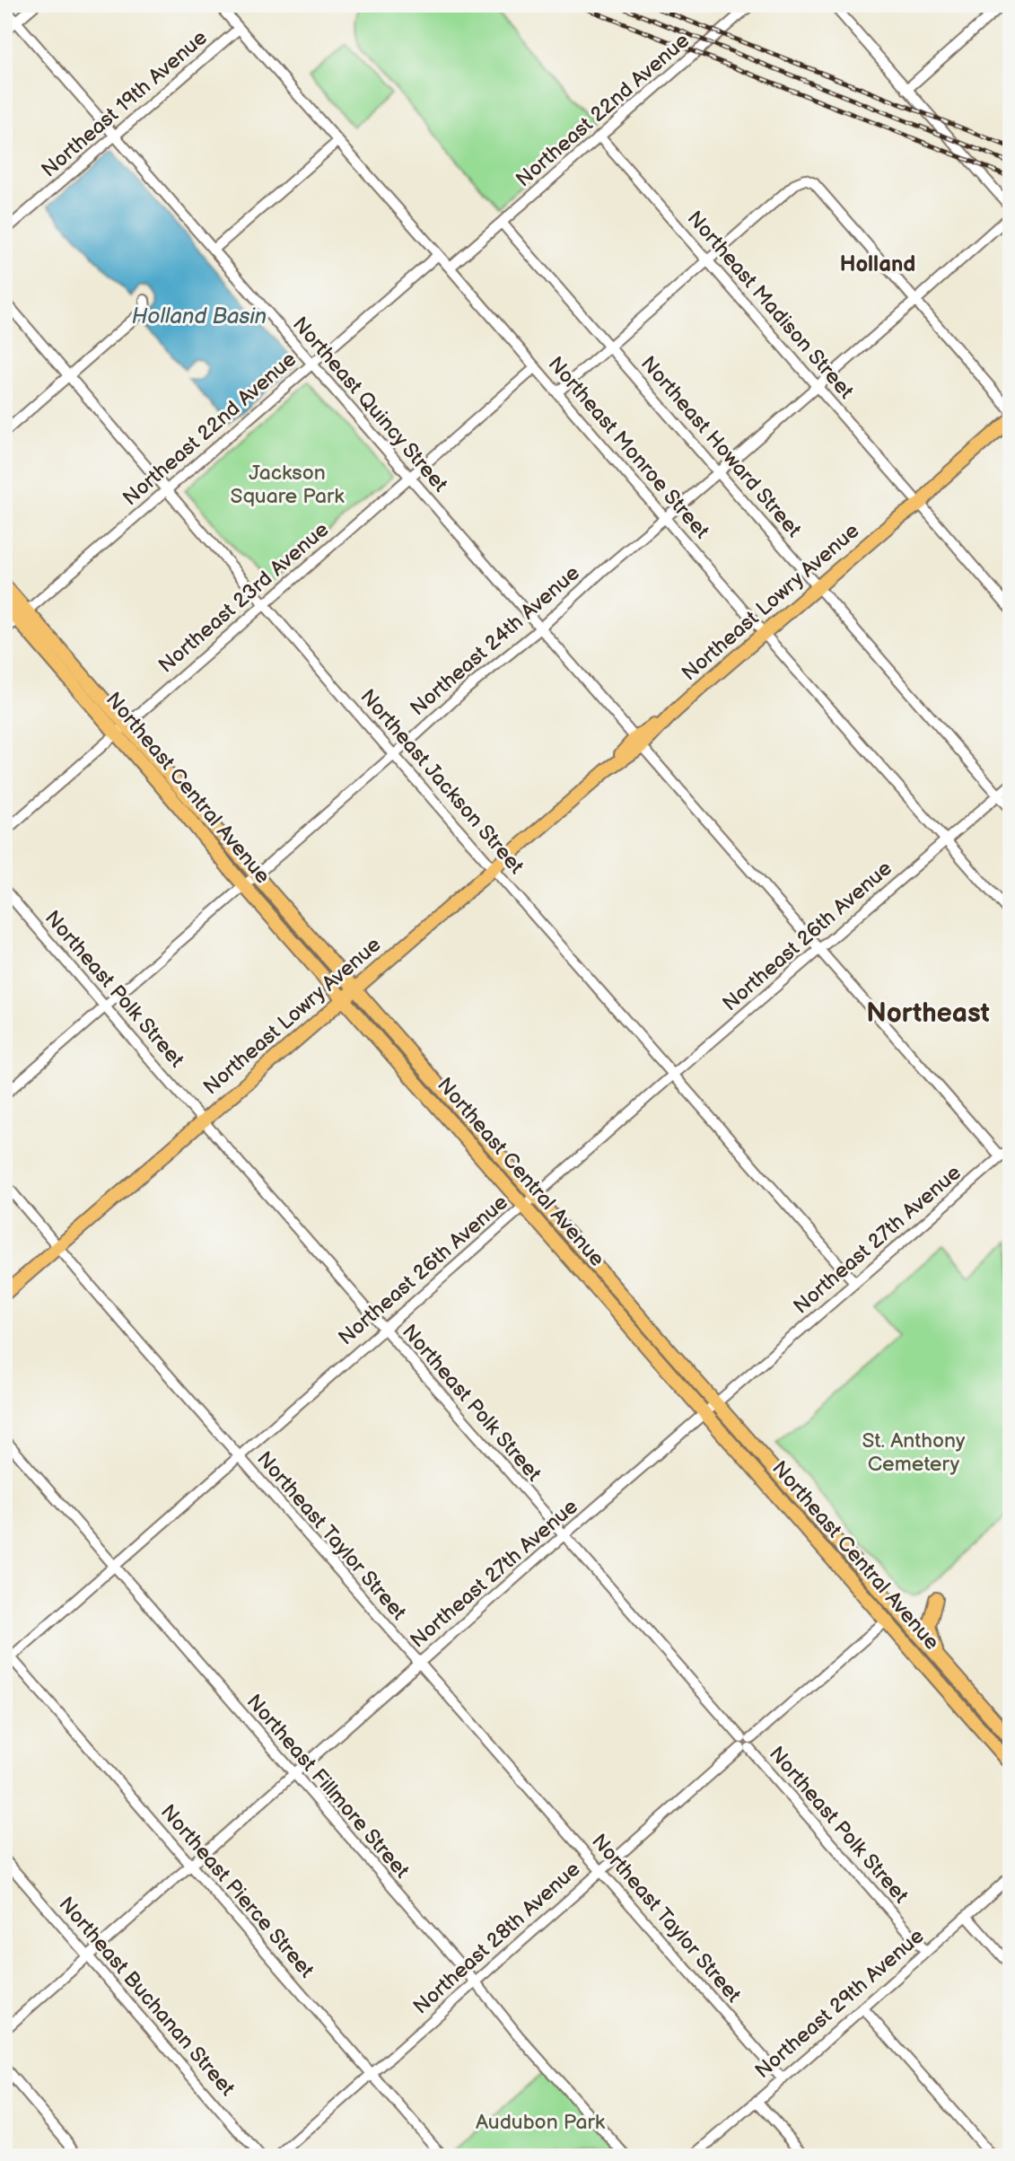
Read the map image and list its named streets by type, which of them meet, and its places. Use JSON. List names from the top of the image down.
{
  "streets": {
    "main road": ["Northeast Lowry Avenue", "Northeast Central Avenue"],
    "street": [
      "Northeast 19th Avenue",
      "Northeast 22nd Avenue",
      "Northeast Madison Street",
      "Northeast Quincy Street",
      "Northeast Howard Street",
      "Northeast Monroe Street",
      "Northeast 23rd Avenue",
      "Northeast 24th Avenue",
      "Northeast Jackson Street",
      "Northeast 26th Avenue",
      "Northeast Polk Street",
      "Northeast 27th Avenue",
      "Northeast Taylor Street",
      "Northeast Fillmore Street",
      "Northeast Pierce Street",
      "Northeast 28th Avenue",
      "Northeast Buchanan Street",
      "Northeast 29th Avenue"
    ]
  },
  "crossings": [
    ["Northeast 19th Avenue", "Northeast Quincy Street"],
    ["Northeast 19th Avenue", "Northeast Monroe Street"],
    ["Northeast 22nd Avenue", "Northeast Madison Street"],
    ["Northeast 22nd Avenue", "Northeast Quincy Street"],
    ["Northeast 22nd Avenue", "Northeast Howard Street"],
    ["Northeast 22nd Avenue", "Northeast Monroe Street"],
    ["Northeast 22nd Avenue", "Northeast Jackson Street"],
    ["Northeast 22nd Avenue", "Northeast Central Avenue"],
    ["Northeast Madison Street", "Northeast Lowry Avenue"],
    ["Northeast Madison Street", "Northeast 24th Avenue"],
    ["Northeast Quincy Street", "Northeast 23rd Avenue"],
    ["Northeast Quincy Street", "Northeast Lowry Avenue"],
    ["Northeast Quincy Street", "Northeast 24th Avenue"],
    ["Northeast Quincy Street", "Northeast 26th Avenue"],
    ["Northeast Quincy Street", "Northeast 27th Avenue"],
    ["Northeast Howard Street", "Northeast Lowry Avenue"],
    ["Northeast Howard Street", "Northeast 24th Avenue"],
    ["Northeast Howard Street", "Northeast 26th Avenue"],
    ["Northeast Monroe Street", "Northeast 23rd Avenue"],
    ["Northeast Monroe Street", "Northeast Lowry Avenue"],
    ["Northeast Monroe Street", "Northeast 24th Avenue"],
    ["Northeast Monroe Street", "Northeast 26th Avenue"],
    ["Northeast 23rd Avenue", "Northeast Jackson Street"],
    ["Northeast 23rd Avenue", "Northeast Central Avenue"],
    ["Northeast Lowry Avenue", "Northeast Jackson Street"],
    ["Northeast Lowry Avenue", "Northeast Central Avenue"],
    ["Northeast Lowry Avenue", "Northeast Polk Street"],
    ["Northeast Lowry Avenue", "Northeast Taylor Street"],
    ["Northeast 24th Avenue", "Northeast Jackson Street"],
    ["Northeast 24th Avenue", "Northeast Central Avenue"],
    ["Northeast 24th Avenue", "Northeast Polk Street"],
    ["Northeast Jackson Street", "Northeast 26th Avenue"],
    ["Northeast Jackson Street", "Northeast 27th Avenue"],
    ["Northeast Central Avenue", "Northeast 26th Avenue"],
    ["Northeast Central Avenue", "Northeast 27th Avenue"],
    ["Northeast Central Avenue", "Northeast 28th Avenue"],
    ["Northeast 26th Avenue", "Northeast Polk Street"],
    ["Northeast 26th Avenue", "Northeast Taylor Street"],
    ["Northeast 26th Avenue", "Northeast Fillmore Street"],
    ["Northeast 26th Avenue", "Northeast Pierce Street"],
    ["Northeast Polk Street", "Northeast 27th Avenue"],
    ["Northeast Polk Street", "Northeast 28th Avenue"],
    ["Northeast Polk Street", "Northeast 29th Avenue"],
    ["Northeast 27th Avenue", "Northeast Taylor Street"],
    ["Northeast 27th Avenue", "Northeast Fillmore Street"],
    ["Northeast 27th Avenue", "Northeast Pierce Street"],
    ["Northeast 27th Avenue", "Northeast Buchanan Street"],
    ["Northeast Taylor Street", "Northeast 28th Avenue"],
    ["Northeast Taylor Street", "Northeast 29th Avenue"],
    ["Northeast Fillmore Street", "Northeast 28th Avenue"],
    ["Northeast Pierce Street", "Northeast 28th Avenue"]
  ],
  "districts": ["Holland", "Northeast"],
  "water": ["Holland Basin"],
  "parks": ["Jackson Square Park", "St. Anthony Cemetery", "Audubon Park"]
}
